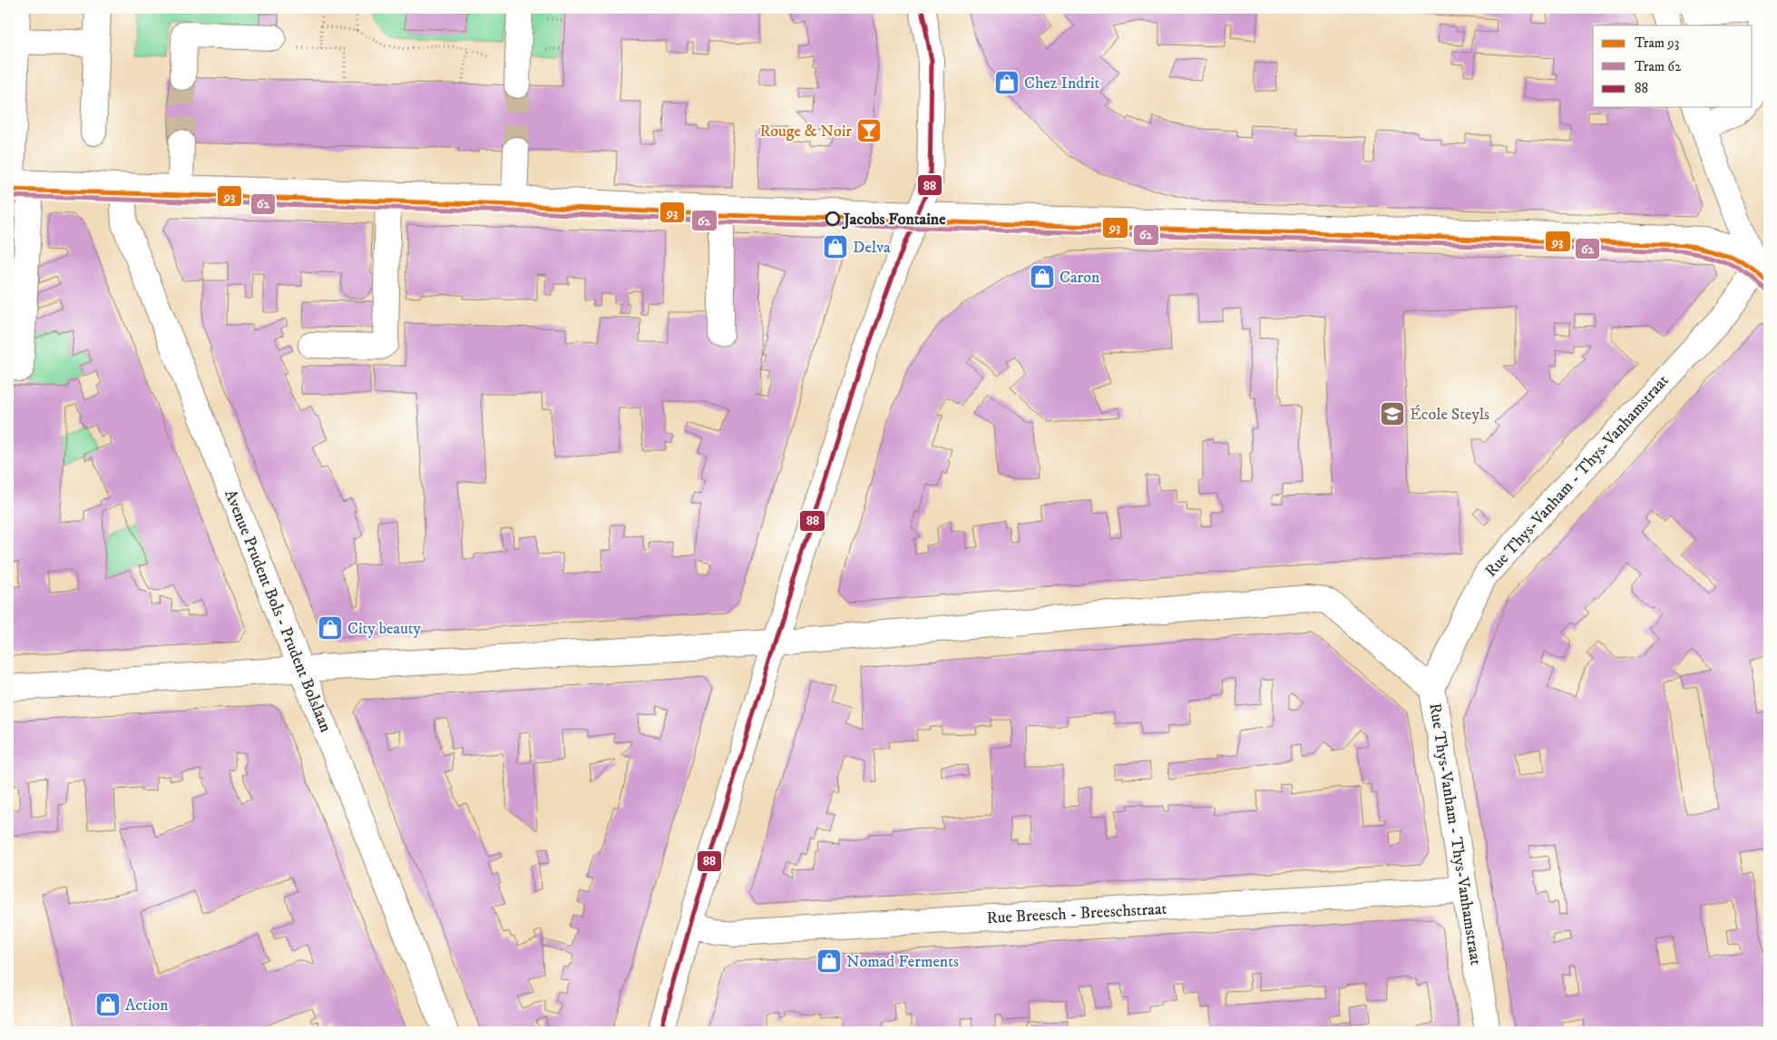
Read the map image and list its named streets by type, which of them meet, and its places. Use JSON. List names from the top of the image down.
{
  "streets": {
    "street": ["Rue Thys-Vanham - Thys-Vanhamstraat", "Avenue Prudent Bols - Prudent Bolslaan", "Rue Breesch - Breeschstraat"]
  },
  "crossings": [
    ["Rue Thys-Vanham - Thys-Vanhamstraat", "Rue Breesch - Breeschstraat"]
  ],
  "places": {
    "shop": [
      "Chez Indrit",
      "Delva",
      "Caron",
      "City beauty",
      "Nomad Ferments",
      "Action"
    ],
    "bar": ["Rouge & Noir"],
    "other": ["Jacobs Fontaine"],
    "school or university": ["École Steyls"]
  },
  "lines": ["transit line 88", "tram line 93", "tram line 62"],
  "legend": ["Tram 93", "Tram 62", "88"]
}
